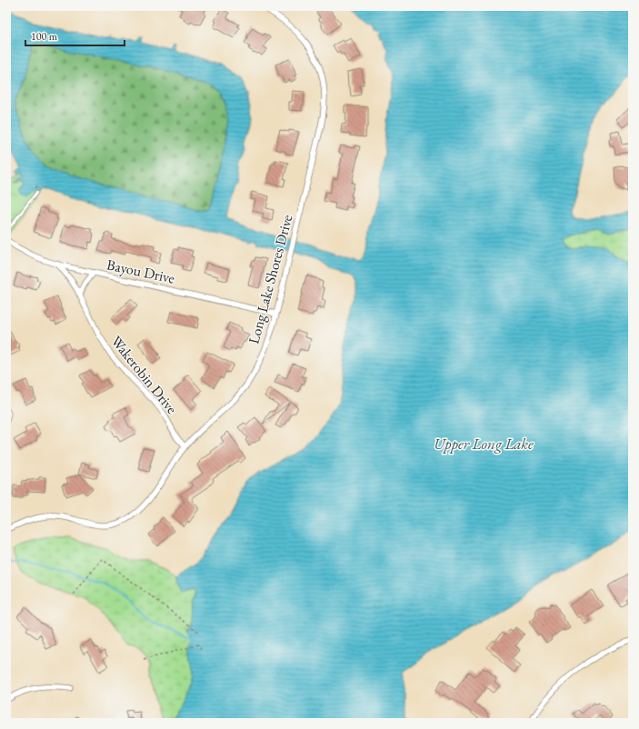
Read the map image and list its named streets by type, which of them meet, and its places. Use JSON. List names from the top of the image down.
{
  "streets": {
    "street": ["Bayou Drive", "Long Lake Shores Drive", "Wakerobin Drive"]
  },
  "crossings": [
    ["Bayou Drive", "Long Lake Shores Drive"],
    ["Bayou Drive", "Wakerobin Drive"],
    ["Long Lake Shores Drive", "Wakerobin Drive"]
  ],
  "water": ["Upper Long Lake"],
  "scale_bar": "100 m"
}
